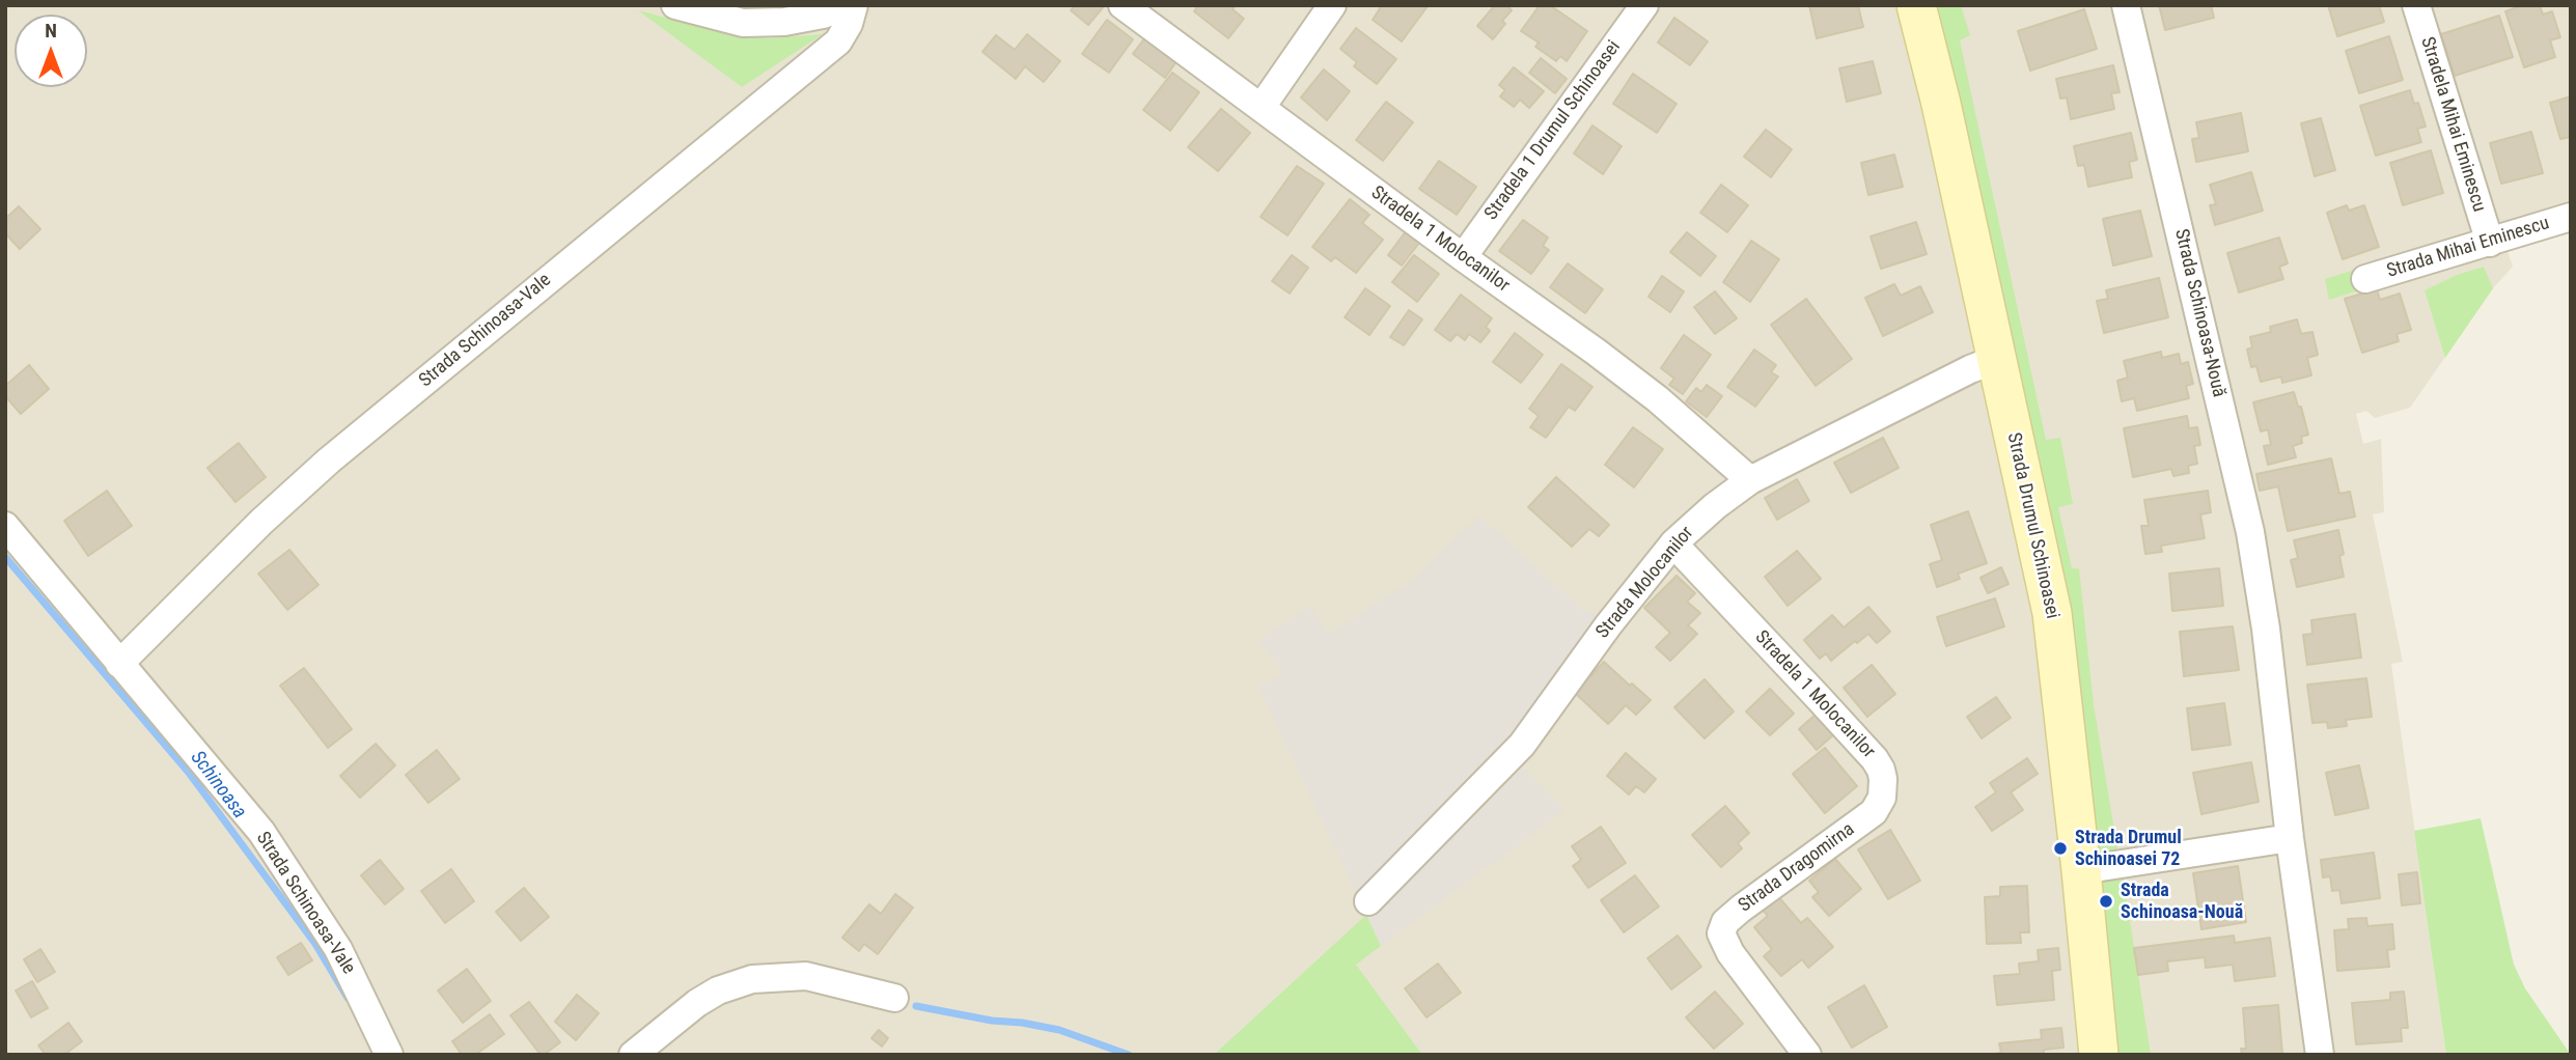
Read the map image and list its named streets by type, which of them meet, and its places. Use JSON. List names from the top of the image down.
{
  "streets": {
    "street": [
      "Stradela Mihai Eminescu",
      "Stradela 1 Drumul Schinoasei",
      "Stradela 1 Molocanilor",
      "Strada Mihai Eminescu",
      "Strada Schinoasa-Nouă",
      "Strada Schinoasa-Vale",
      "Strada Drumul Schinoasei",
      "Strada Molocanilor",
      "Strada Dragomirna"
    ]
  },
  "crossings": [
    ["Stradela Mihai Eminescu", "Strada Mihai Eminescu"],
    ["Stradela 1 Drumul Schinoasei", "Stradela 1 Molocanilor"],
    ["Stradela 1 Molocanilor", "Strada Molocanilor"],
    ["Stradela 1 Molocanilor", "Strada Dragomirna"],
    ["Strada Drumul Schinoasei", "Strada Molocanilor"]
  ],
  "water": ["Schinoasa"],
  "places": ["Strada Drumul Schinoasei 72", "Strada Schinoasa-Nouă"],
  "north": "top"
}
